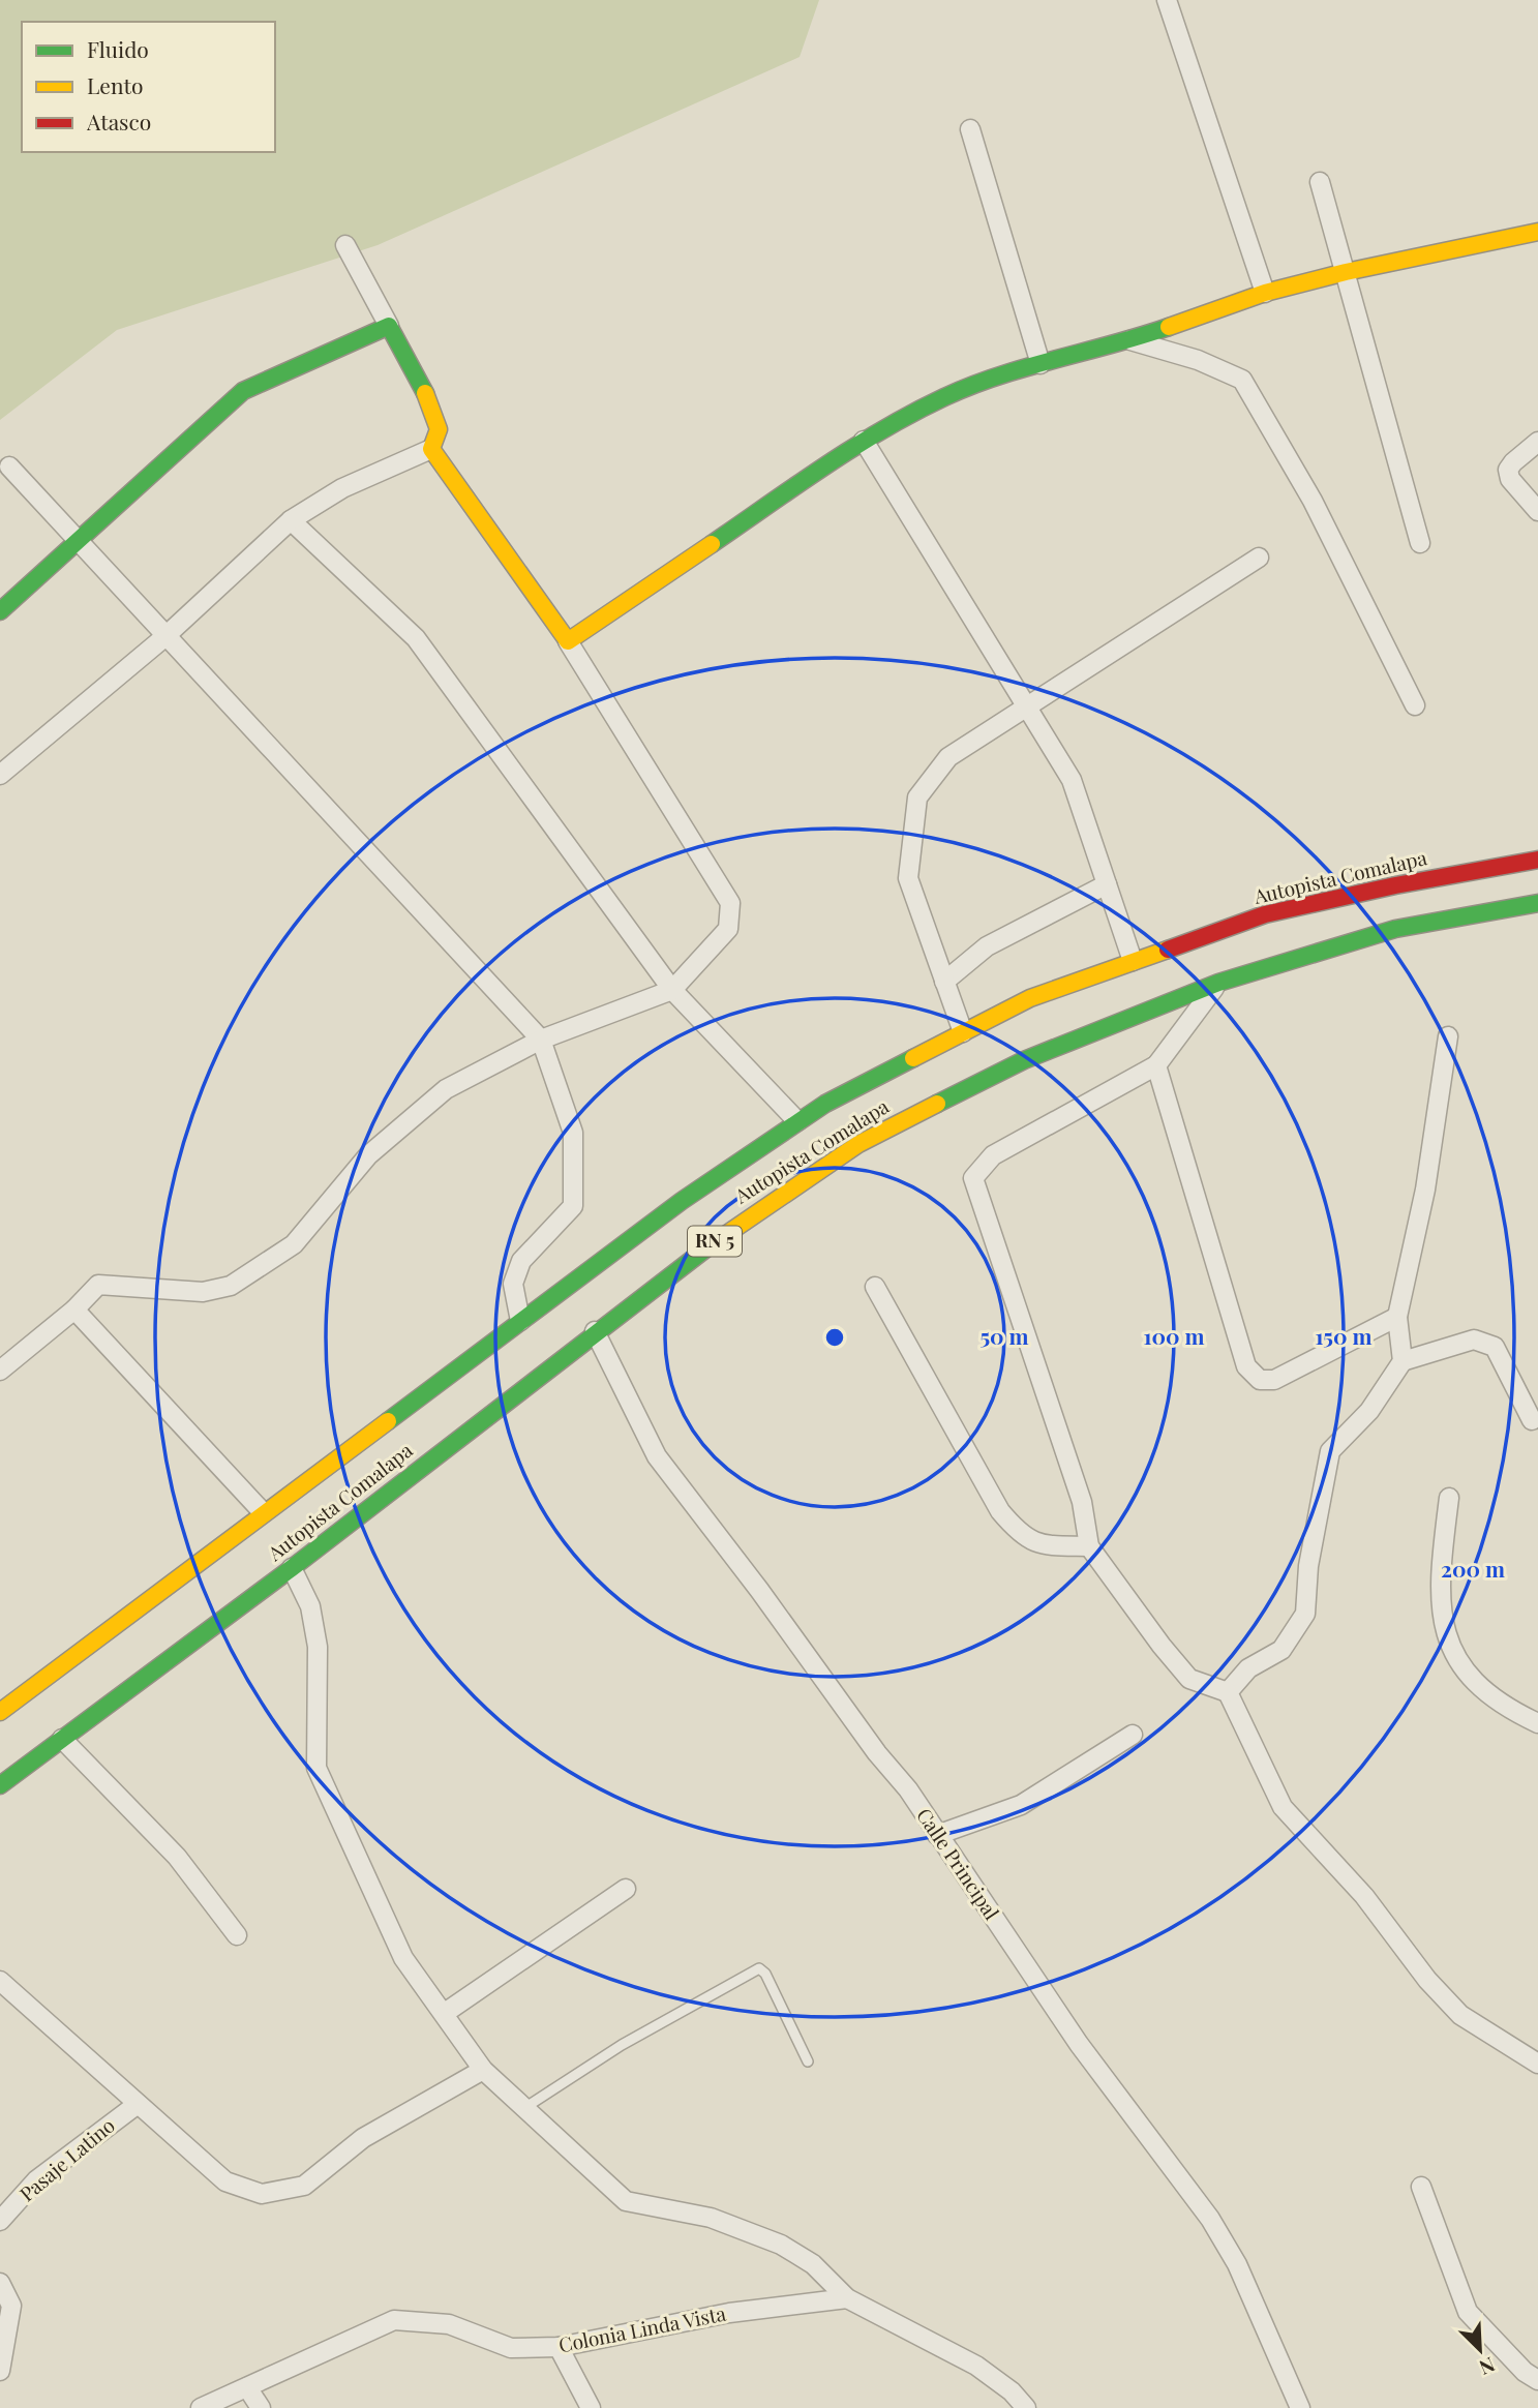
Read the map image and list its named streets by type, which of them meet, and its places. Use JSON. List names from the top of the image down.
{
  "streets": {
    "main road": ["Autopista Comalapa", "RN 5"],
    "street": ["Calle Principal", "Pasaje Latino", "Colonia Linda Vista"]
  },
  "crossings": [
    ["Autopista Comalapa", "Calle Principal"]
  ],
  "legend": ["Fluido", "Lento", "Atasco"],
  "north": "bottom right",
  "rings": [
    "50 m",
    "100 m",
    "150 m",
    "200 m"
  ]
}
